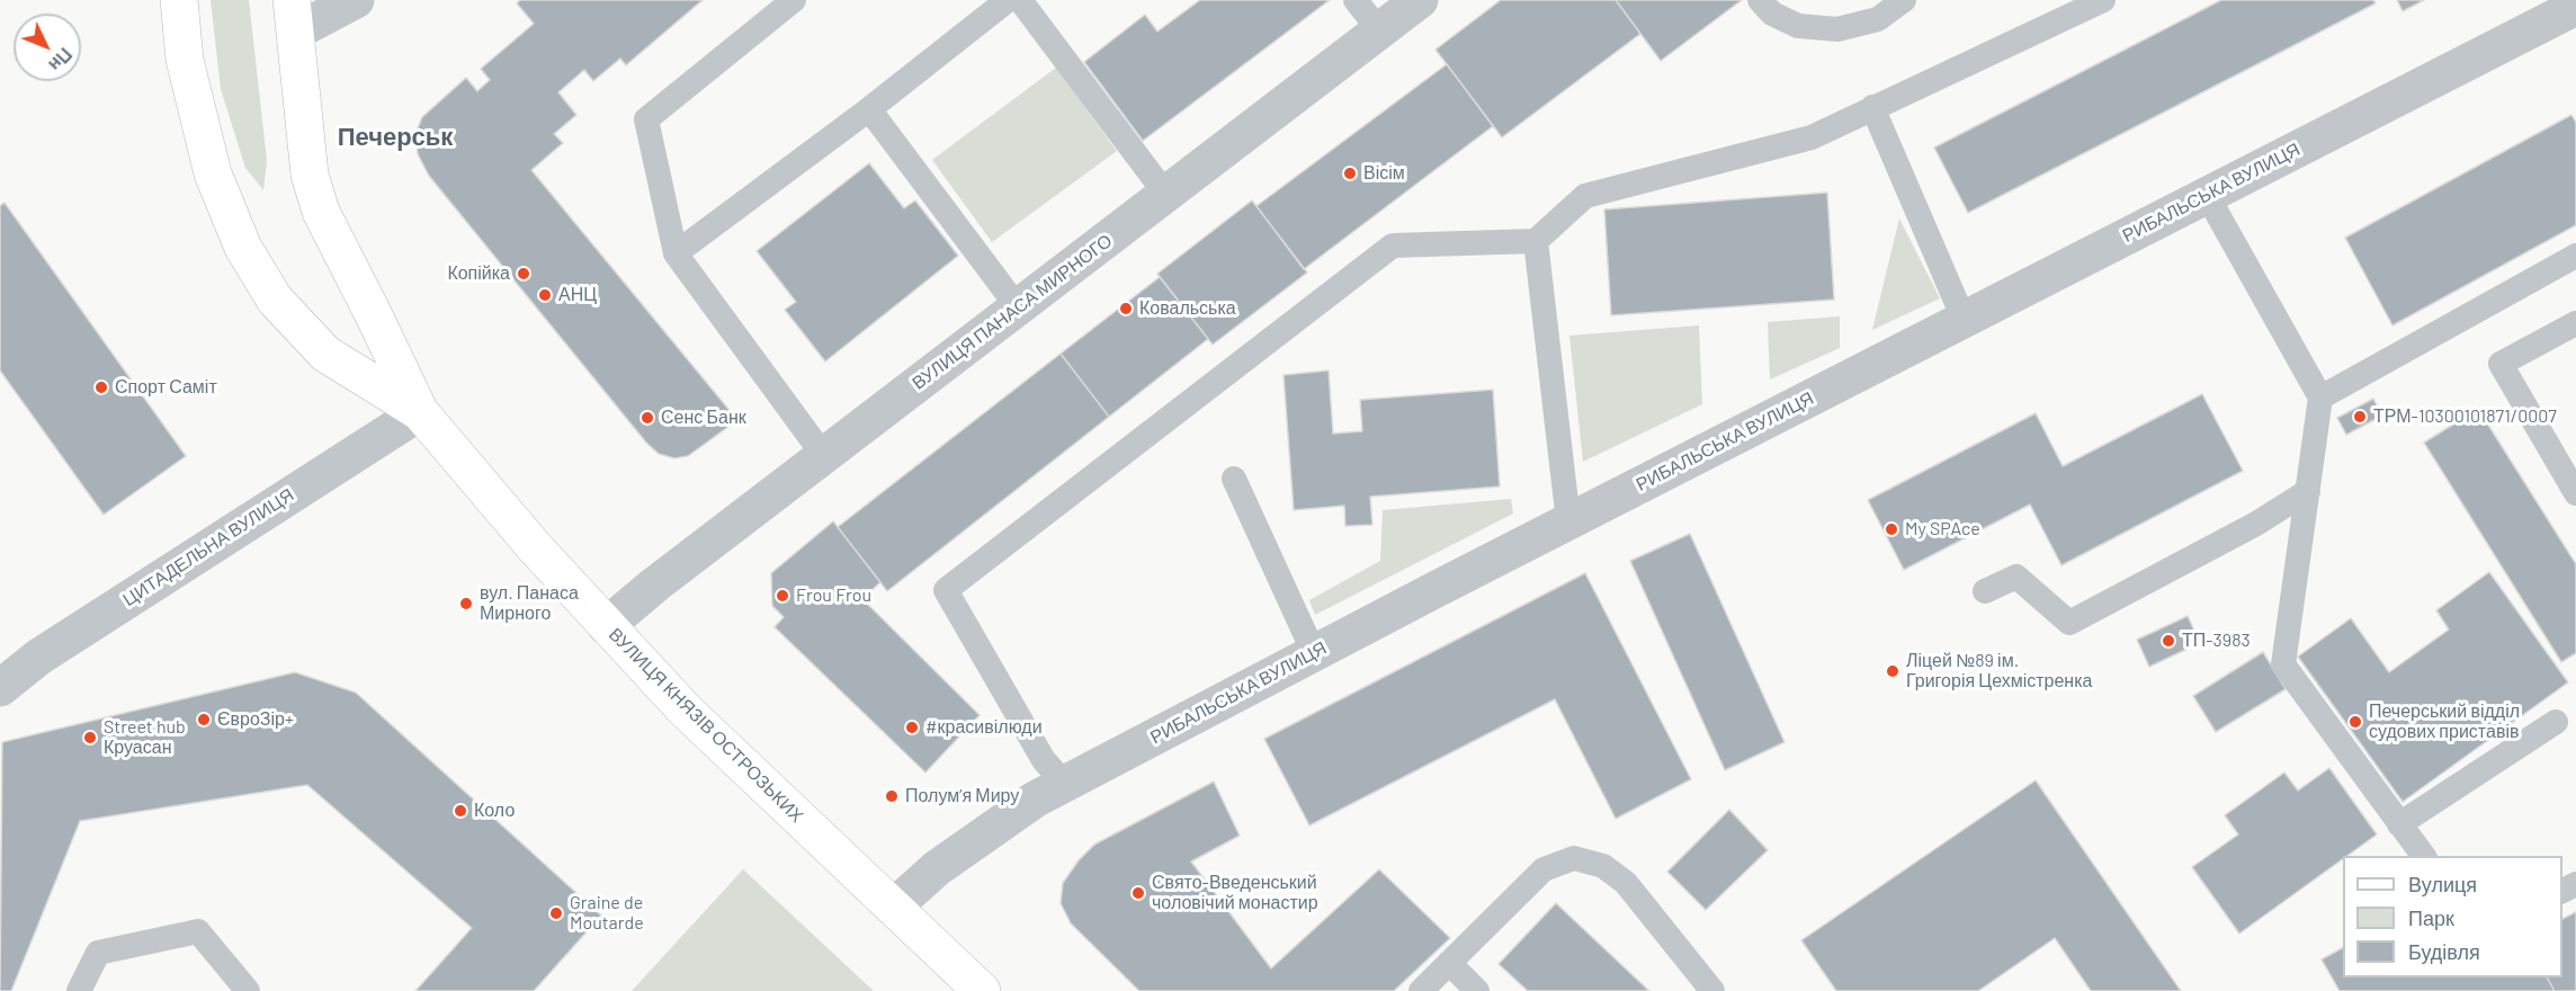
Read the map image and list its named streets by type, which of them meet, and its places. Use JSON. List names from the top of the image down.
{
  "streets": {
    "main road": ["ВУЛИЦЯ КНЯЗІВ ОСТРОЗЬКИХ"],
    "street": ["РИБАЛЬСЬКА ВУЛИЦЯ", "ВУЛИЦЯ ПАНАСА МИРНОГО", "ЦИТАДЕЛЬНА ВУЛИЦЯ"]
  },
  "crossings": [
    ["РИБАЛЬСЬКА ВУЛИЦЯ", "ВУЛИЦЯ КНЯЗІВ ОСТРОЗЬКИХ"],
    ["ВУЛИЦЯ ПАНАСА МИРНОГО", "ВУЛИЦЯ КНЯЗІВ ОСТРОЗЬКИХ"],
    ["ЦИТАДЕЛЬНА ВУЛИЦЯ", "ВУЛИЦЯ КНЯЗІВ ОСТРОЗЬКИХ"]
  ],
  "districts": ["Печерськ"],
  "places": [
    "Вісім",
    "Копійка",
    "АНЦ",
    "Ковальська",
    "Спорт Саміт",
    "ТРМ-10300101871/0007",
    "Сенс Банк",
    "My SPAce",
    "Frou Frou",
    "вул. Панаса Мирного",
    "ТП-3983",
    "Ліцей №89 ім. Григорія Цехмістренка",
    "ЄвроЗір+",
    "Печерський відділ судових приставів",
    "#красивілюди",
    "Street hub Круасан",
    "Полумʼя Миру",
    "Коло",
    "Свято-Введенський чоловічий монастир",
    "Graine de Moutarde"
  ],
  "legend": ["Вулиця", "Парк", "Будівля"],
  "north": "bottom right"
}
